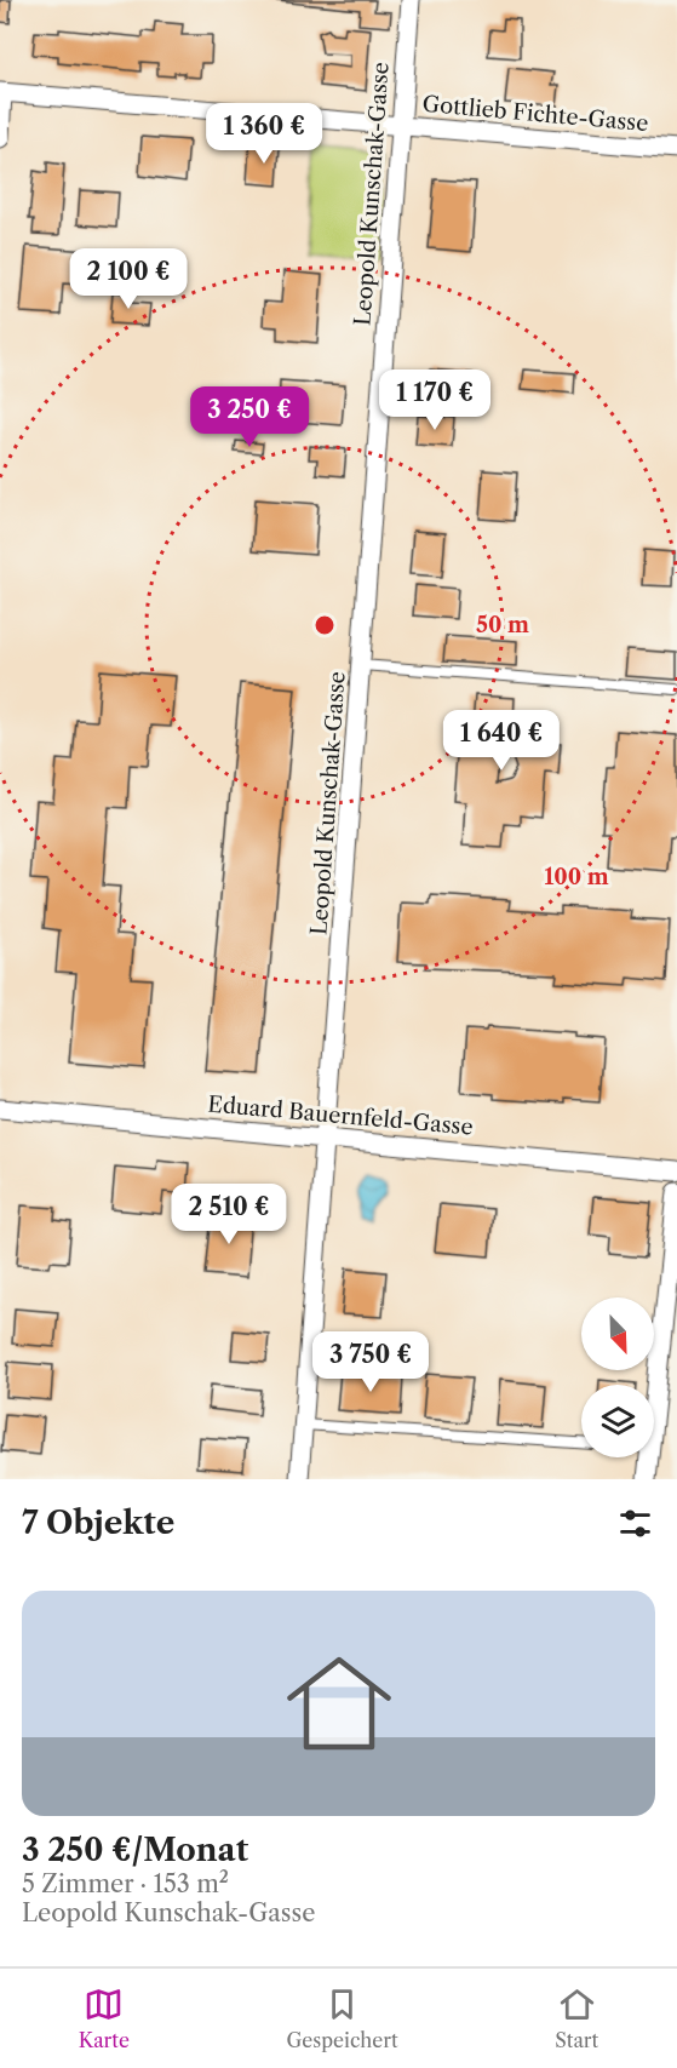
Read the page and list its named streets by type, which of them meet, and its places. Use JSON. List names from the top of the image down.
{
  "streets": {
    "street": ["Gottlieb Fichte-Gasse", "Leopold Kunschak-Gasse", "Eduard Bauernfeld-Gasse"]
  },
  "crossings": [
    ["Gottlieb Fichte-Gasse", "Leopold Kunschak-Gasse"],
    ["Leopold Kunschak-Gasse", "Eduard Bauernfeld-Gasse"]
  ],
  "north": "bottom right",
  "page": {
    "price": [
      "1 360 €",
      "2 100 €",
      "1 170 €",
      "3 250 €",
      "1 640 €",
      "2 510 €",
      "3 750 €"
    ],
    "heading": "7 Objekte",
    "list": [
      {
        "name": "3 250 €/Monat",
        "note": "5 Zimmer · 153 m² · Leopold Kunschak-Gasse"
      }
    ],
    "tabs": ["Karte", "Gespeichert", "Start"]
  },
  "rings": ["50 m", "100 m"]
}
